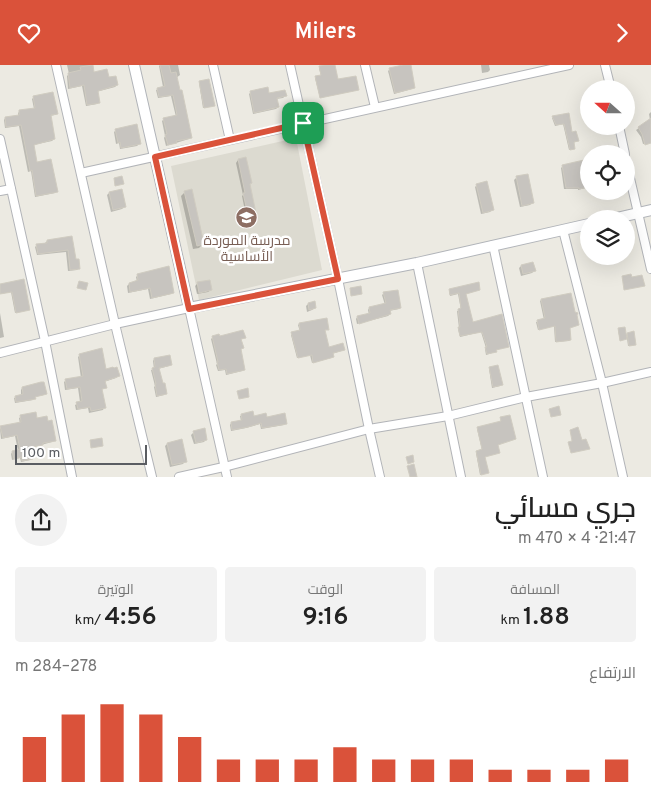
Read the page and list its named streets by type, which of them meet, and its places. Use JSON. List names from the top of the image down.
{
  "places": {
    "school or university": ["مدرسة الموردة الأساسية"]
  },
  "scale_bar": "100 m",
  "north": "left",
  "page": {
    "header": "Milers",
    "scale": "100 m",
    "heading": ["جري مسائي", "21:47 · 4 × 470 m"],
    "stats": [
      ["المسافة", "1.88 km"],
      ["الوقت", "9:16"],
      ["الوتيرة", "4:56 /km"]
    ],
    "chart": ["الارتفاع", "278–284 m"]
  }
}
